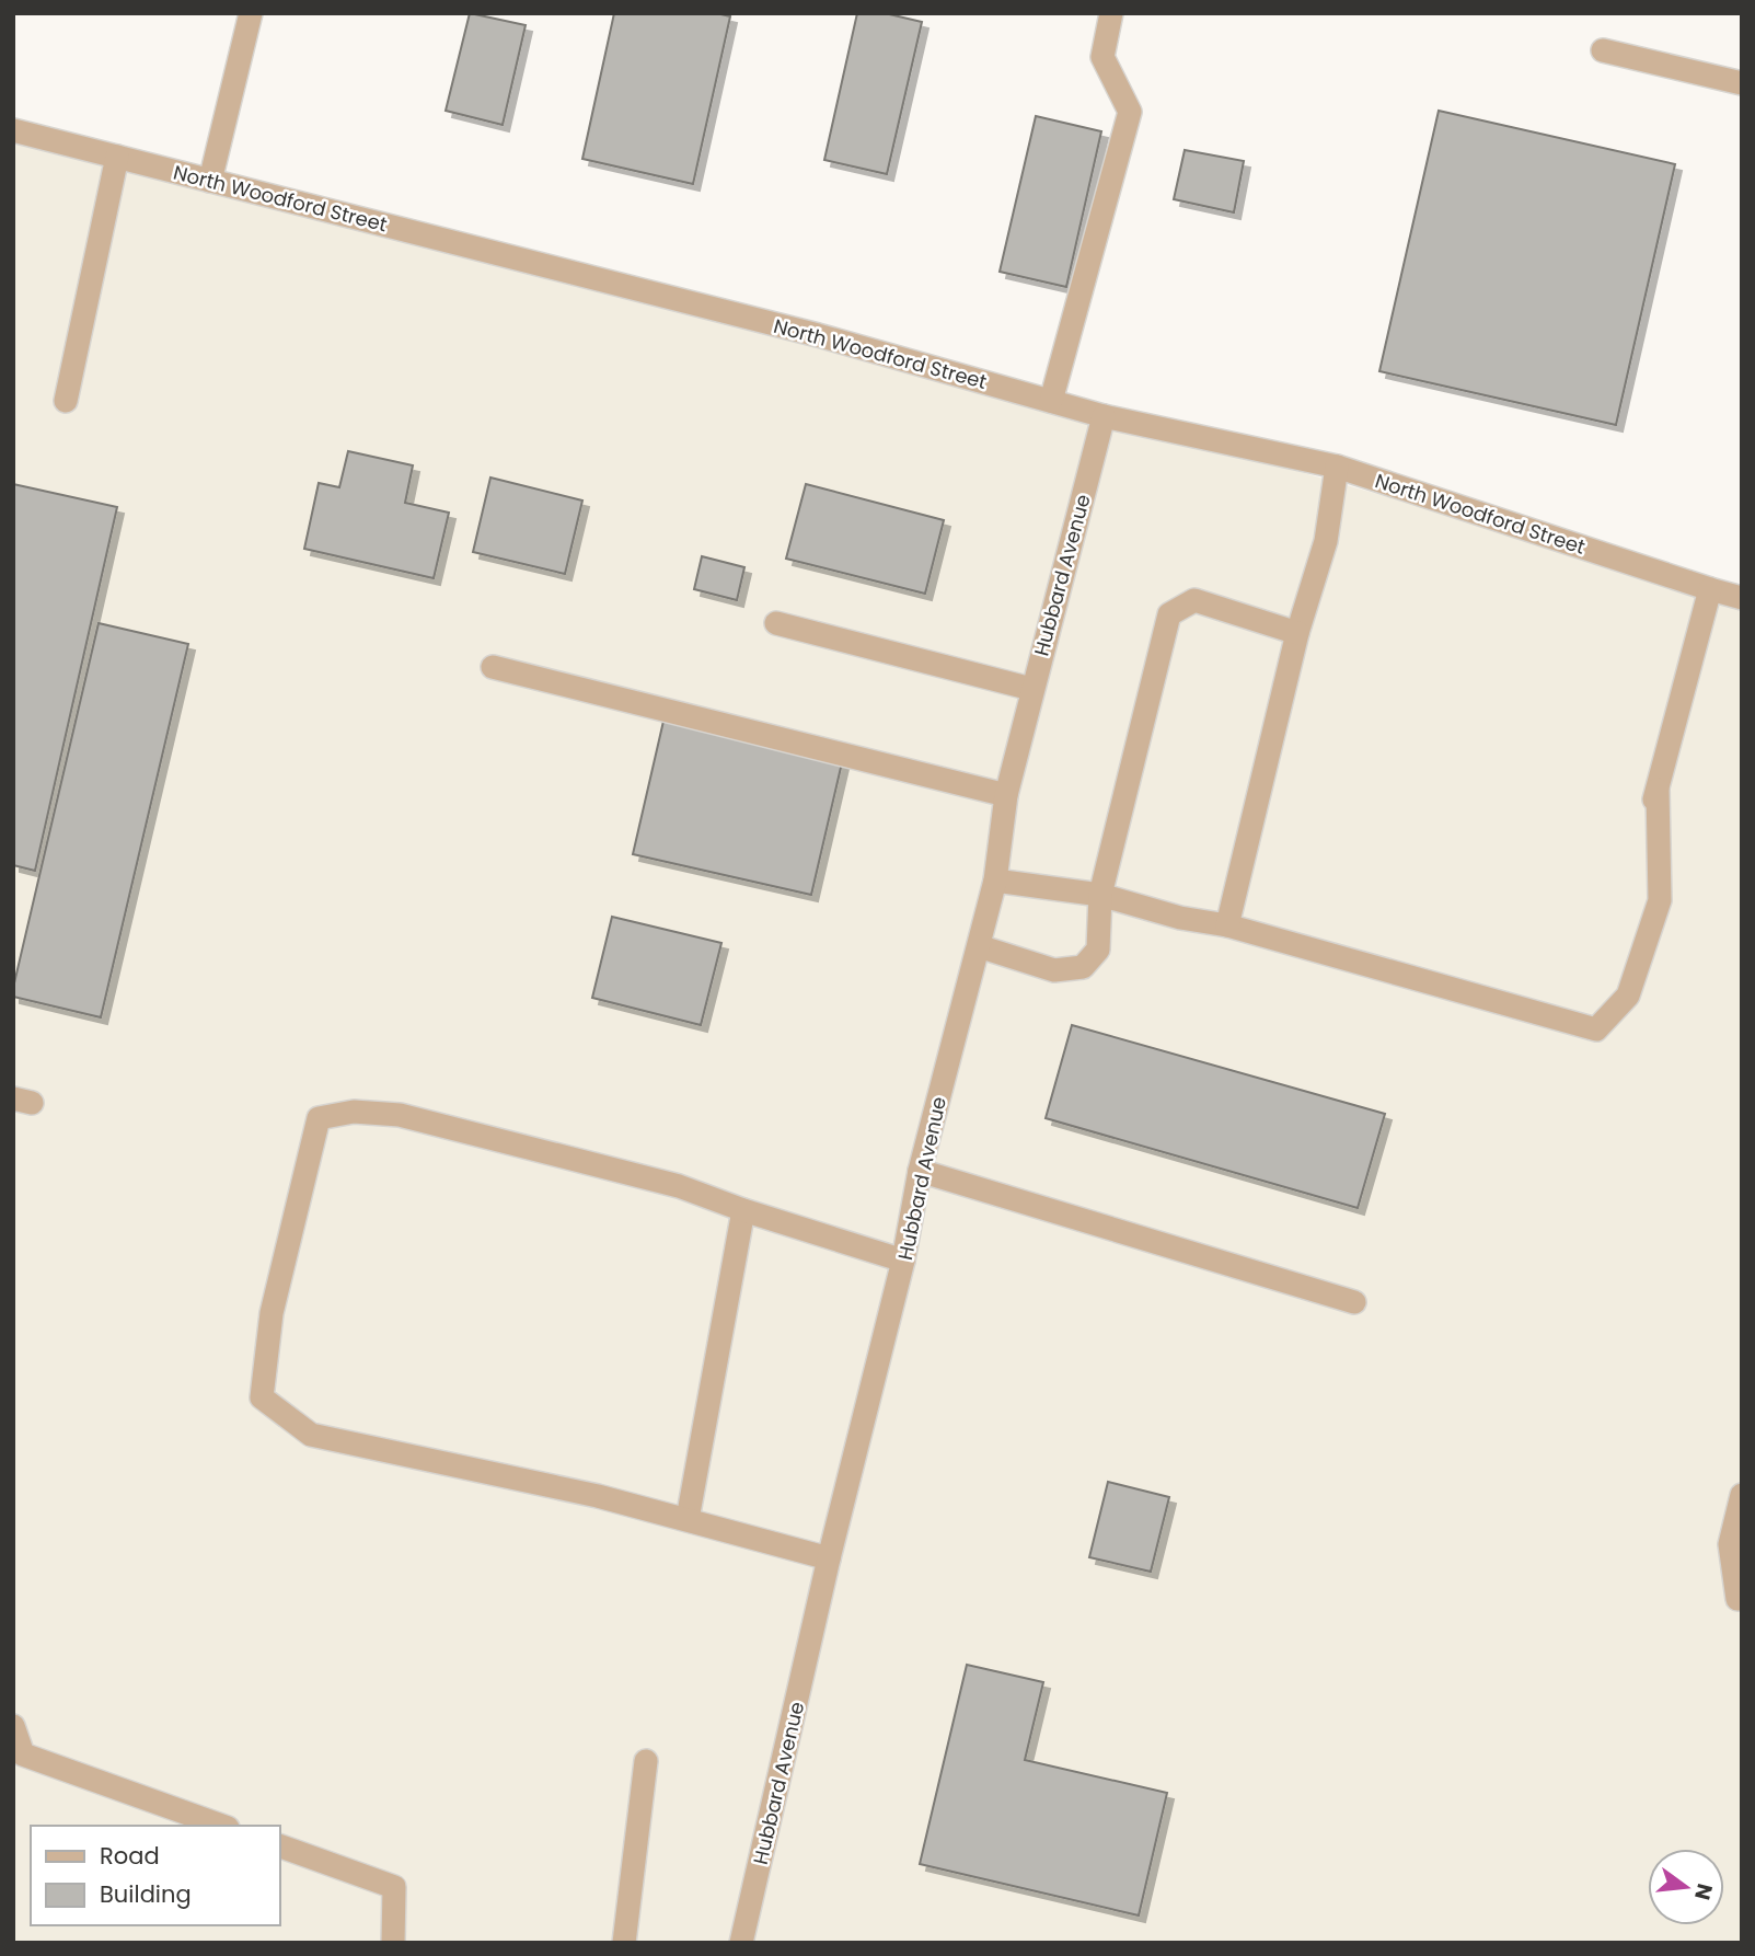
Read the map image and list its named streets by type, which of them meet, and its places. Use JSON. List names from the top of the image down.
{
  "streets": {
    "street": ["North Woodford Street", "Hubbard Avenue"]
  },
  "crossings": [
    ["North Woodford Street", "Hubbard Avenue"]
  ],
  "legend": ["Road", "Building"],
  "north": "right"
}
